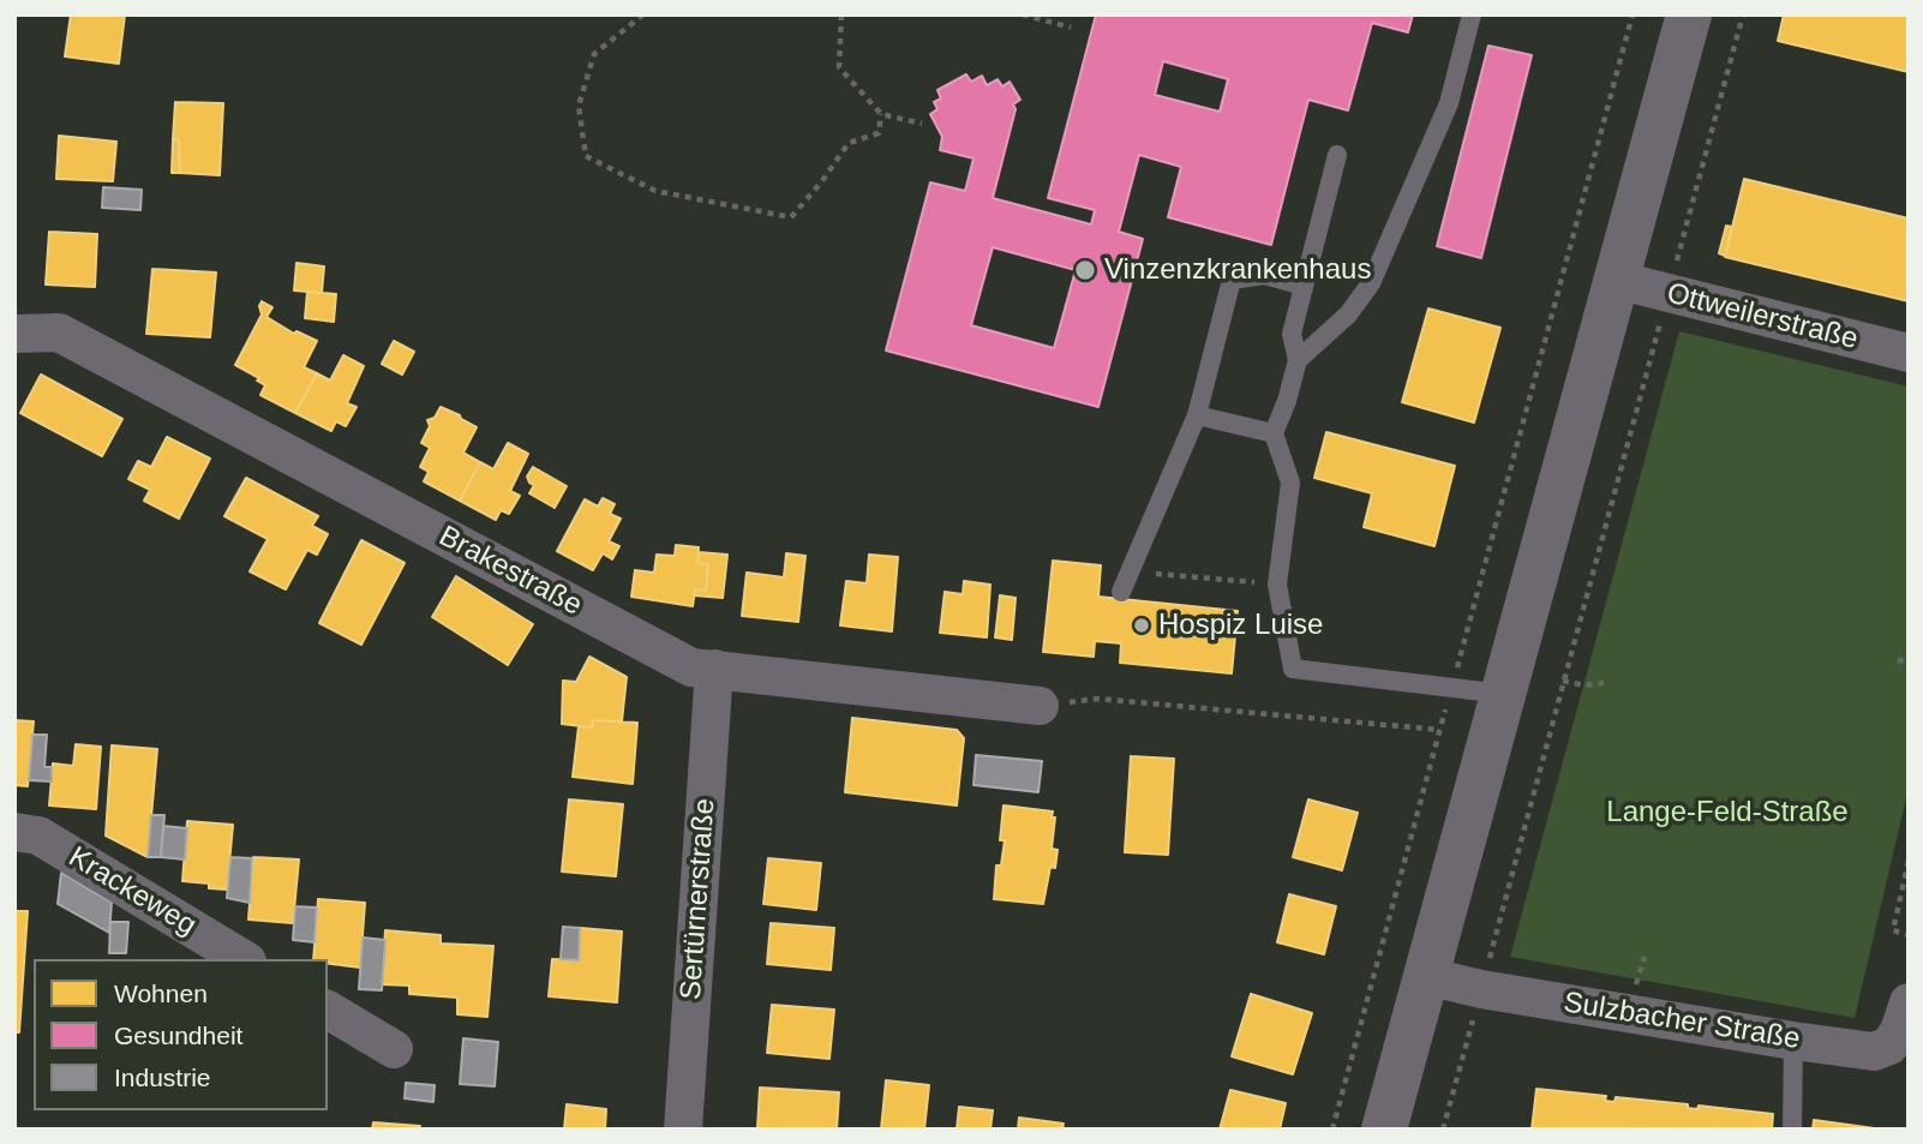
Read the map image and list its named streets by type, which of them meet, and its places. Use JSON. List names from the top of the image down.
{
  "streets": {
    "street": [
      "Ottweilerstraße",
      "Brakestraße",
      "Krackeweg",
      "Sertürnerstraße",
      "Sulzbacher Straße"
    ]
  },
  "crossings": [
    ["Brakestraße", "Sertürnerstraße"]
  ],
  "parks": ["Lange-Feld-Straße"],
  "places": ["Vinzenzkrankenhaus", "Hospiz Luise"],
  "legend": ["Wohnen", "Gesundheit", "Industrie"]
}
